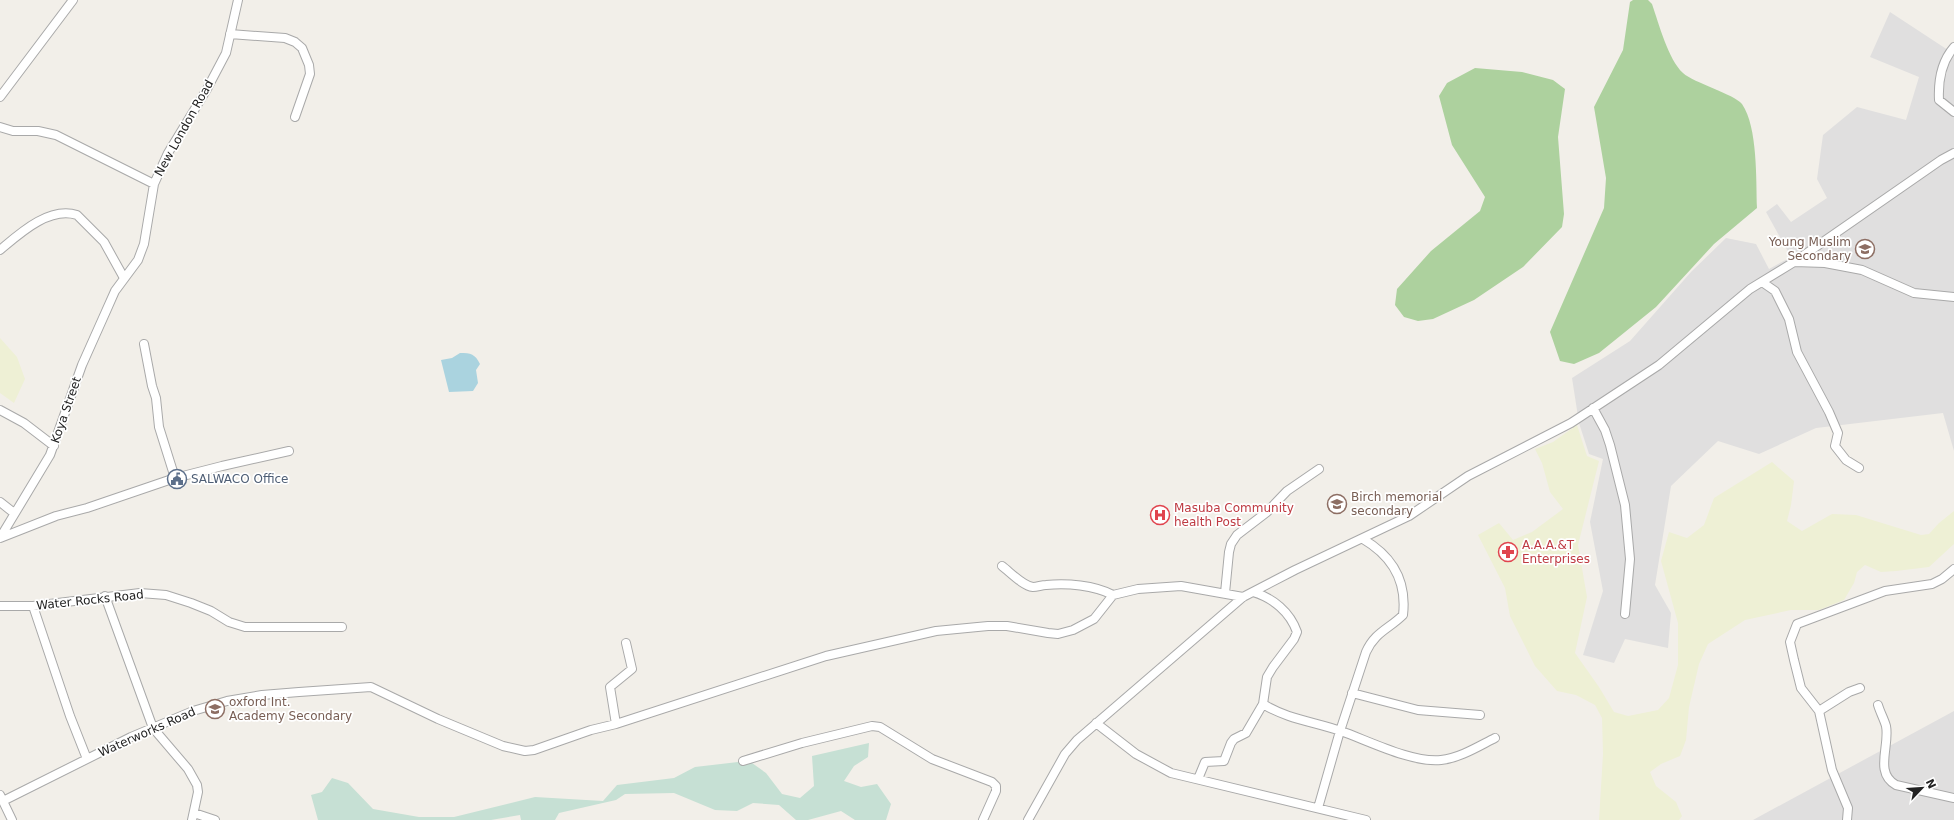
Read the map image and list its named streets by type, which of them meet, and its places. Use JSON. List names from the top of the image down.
{
  "streets": {
    "street": [
      "New London Road",
      "Koya Street",
      "Water Rocks Road",
      "Waterworks Road"
    ]
  },
  "crossings": [
    ["New London Road", "Koya Street"]
  ],
  "places": {
    "school or university": ["Young Muslim Secondary", "Birch memorial secondary", "oxford Int. Academy Secondary"],
    "public building": ["SALWACO Office"],
    "hospital": ["Masuba Community health Post"],
    "pharmacy": ["A.A.A.&T Enterprises"]
  },
  "north": "top right"
}
